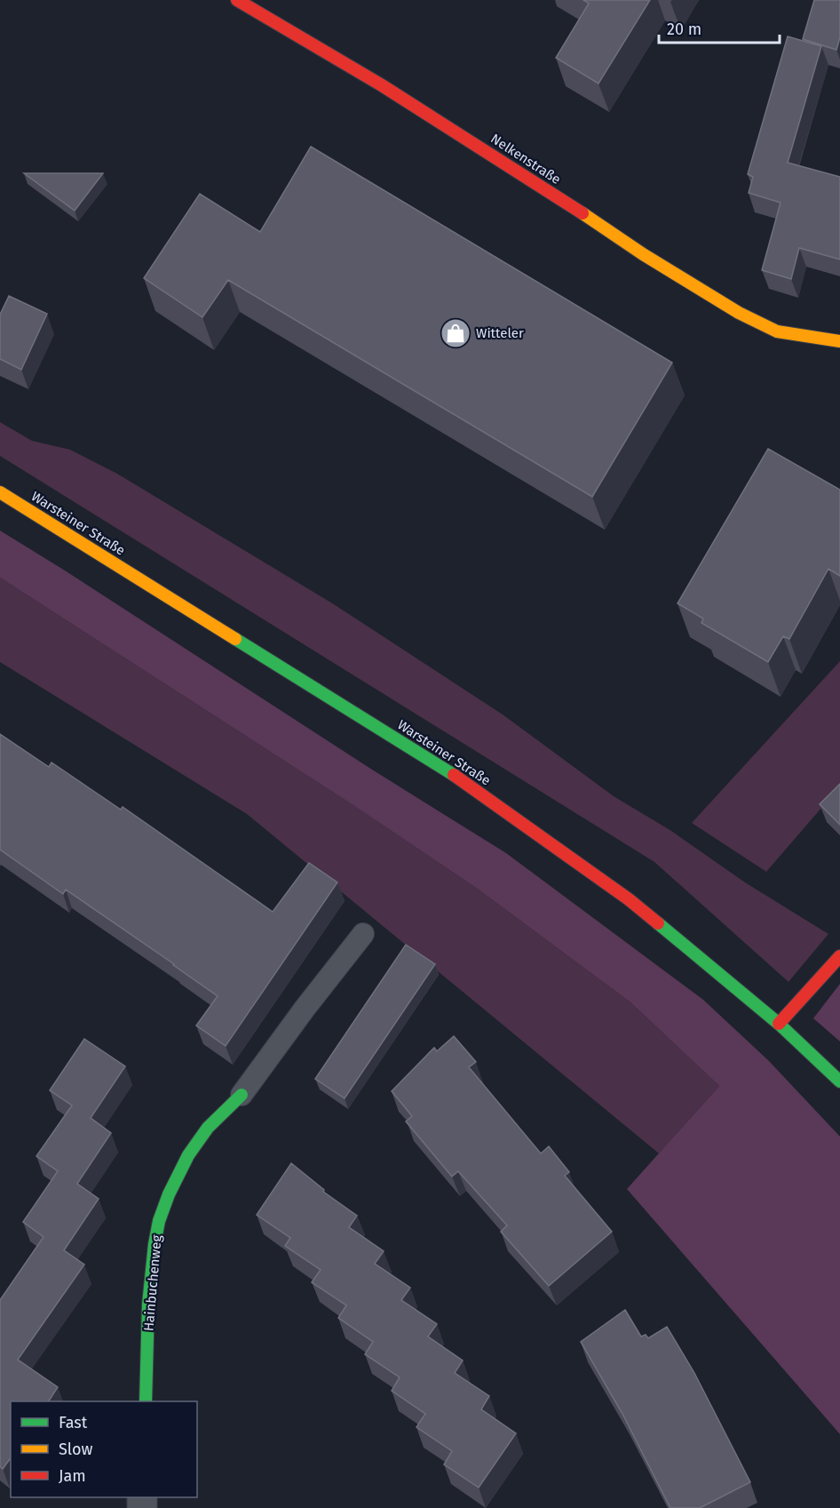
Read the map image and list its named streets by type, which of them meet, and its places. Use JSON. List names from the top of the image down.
{
  "streets": {
    "street": ["Nelkenstraße", "Warsteiner Straße", "Hainbuchenweg"]
  },
  "places": {
    "shop": ["Witteler"]
  },
  "legend": ["Fast", "Slow", "Jam"],
  "scale_bar": "20 m"
}
